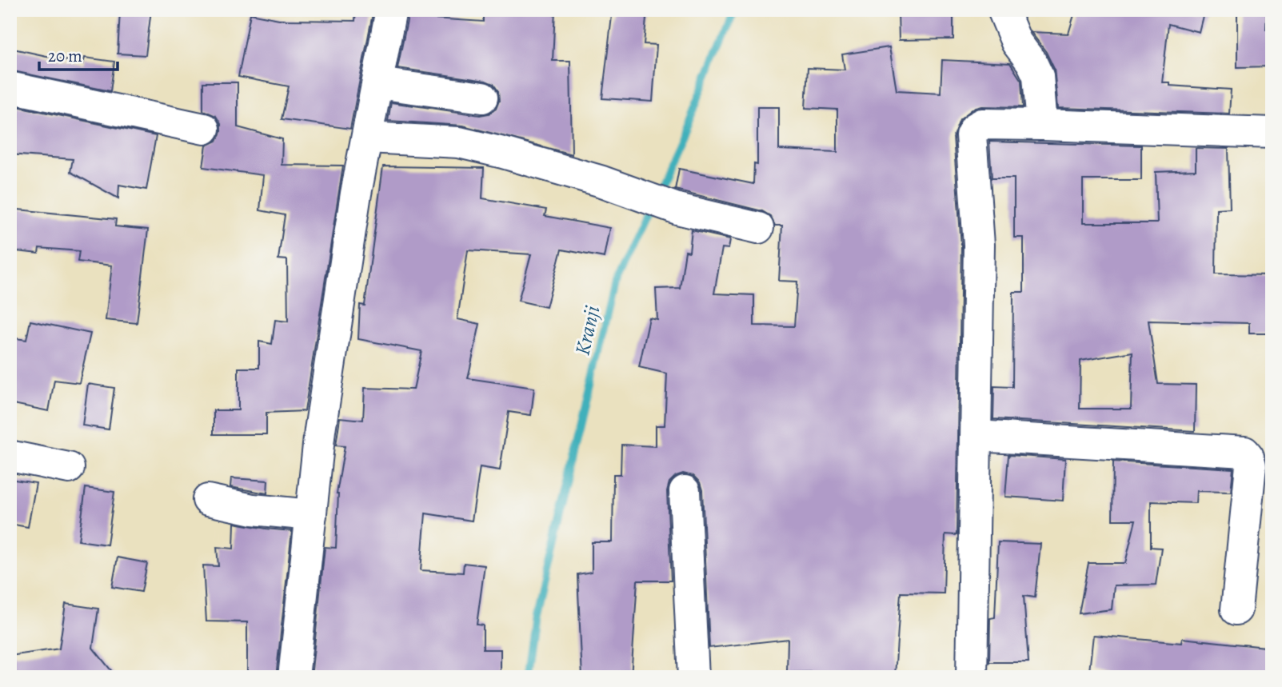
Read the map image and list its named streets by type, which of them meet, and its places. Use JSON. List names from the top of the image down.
{
  "water": ["Kranji"],
  "scale_bar": "20 m"
}
